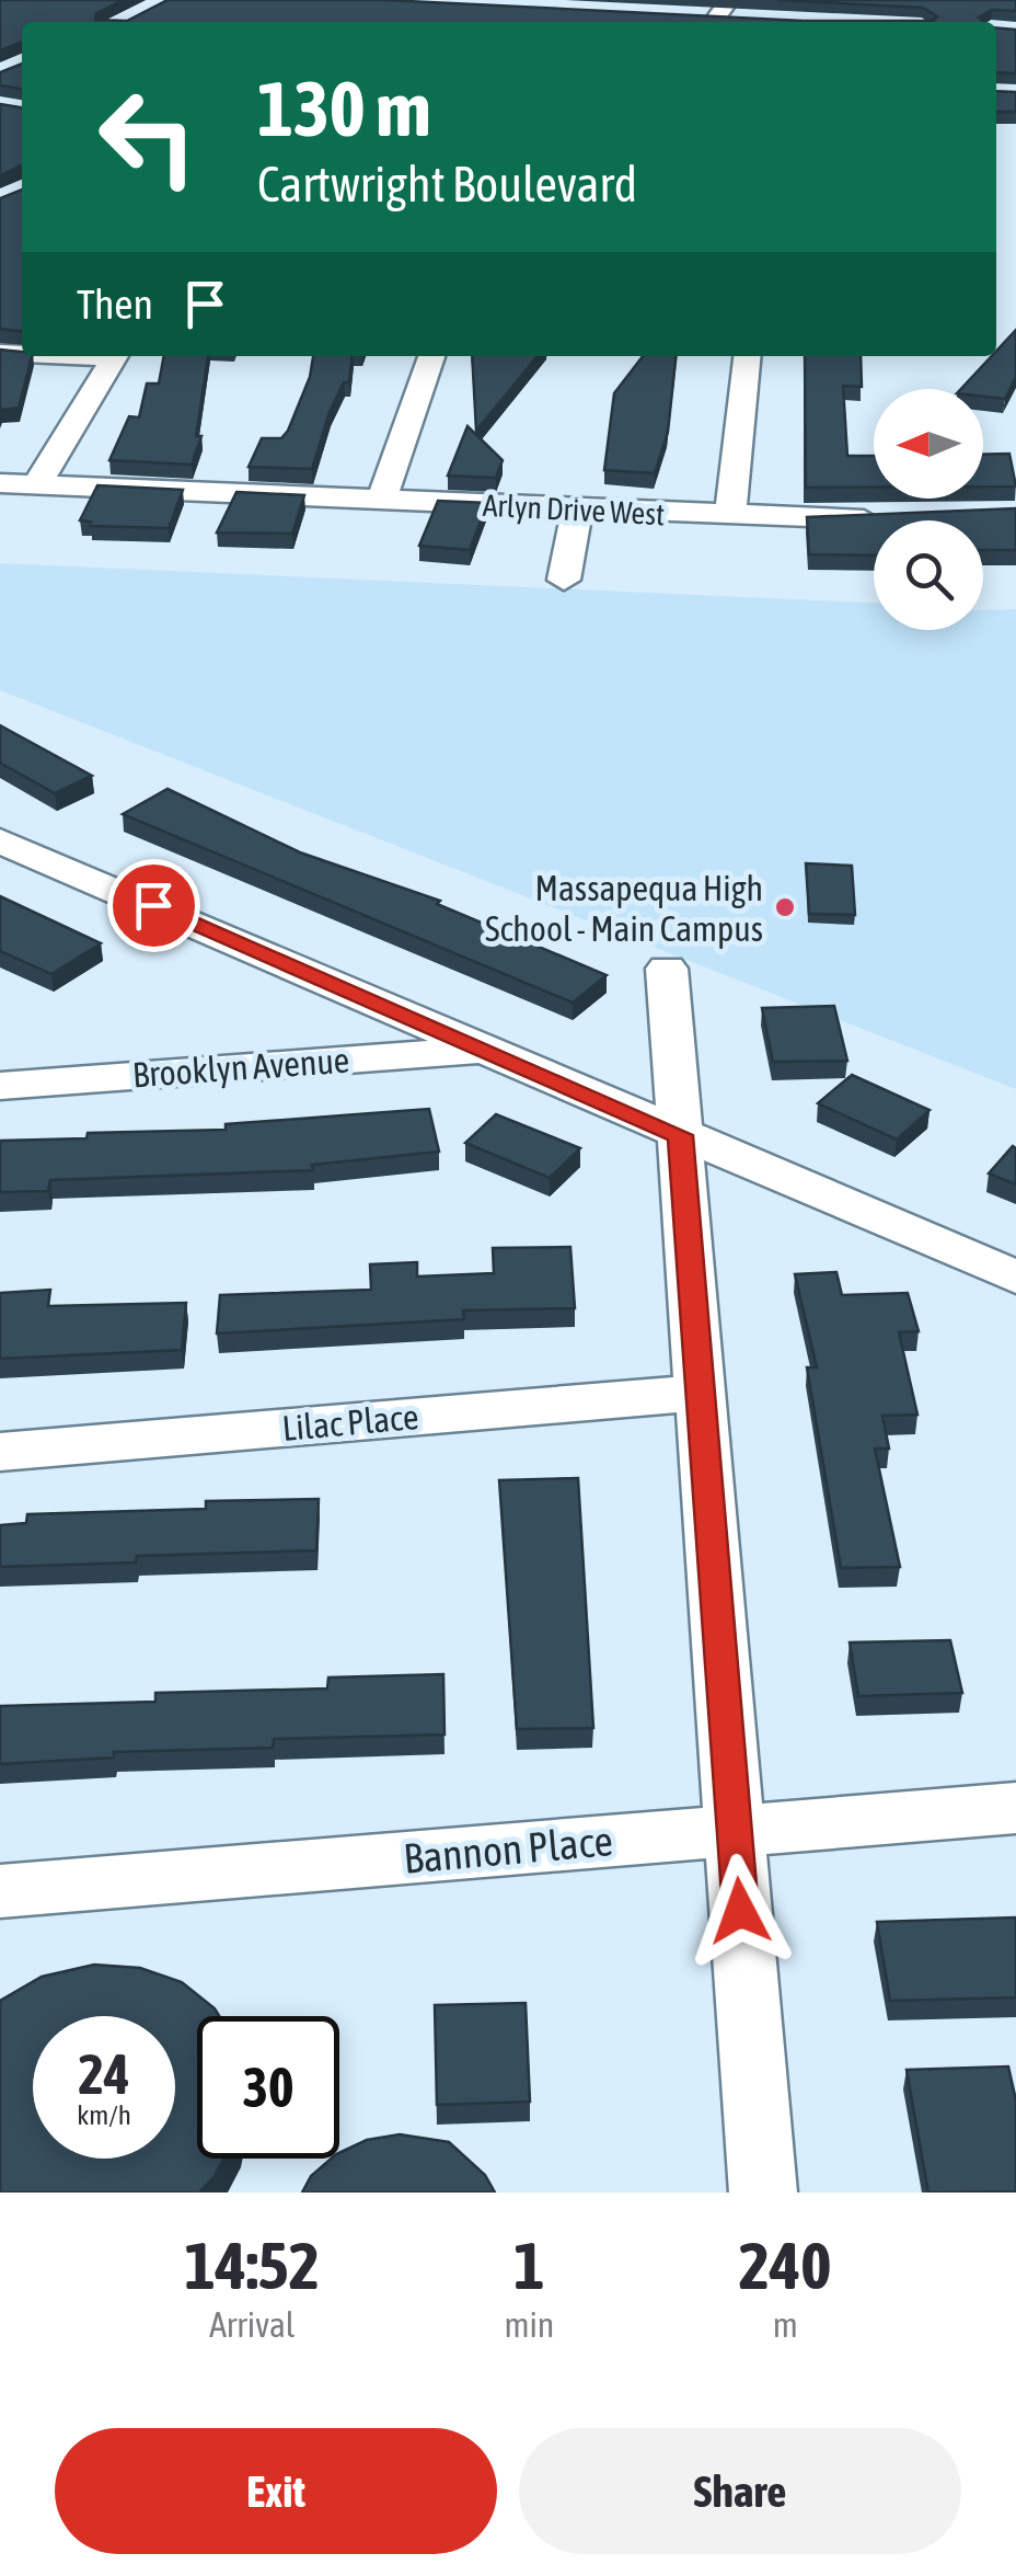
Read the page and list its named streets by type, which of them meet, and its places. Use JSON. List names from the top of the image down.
{
  "streets": {
    "street": [
      "Arlyn Drive West",
      "Brooklyn Avenue",
      "Lilac Place",
      "Bannon Place"
    ]
  },
  "places": ["Massapequa High School - Main Campus"],
  "north": "left",
  "page": {
    "turn": ["130 m", "Cartwright Boulevard"],
    "then": "Then",
    "speed": "24 km/h",
    "limit": "30",
    "eta": [
      "14:52",
      "Arrival",
      "1",
      "min",
      "240",
      "m"
    ],
    "buttons": ["Exit", "Share"]
  }
}
